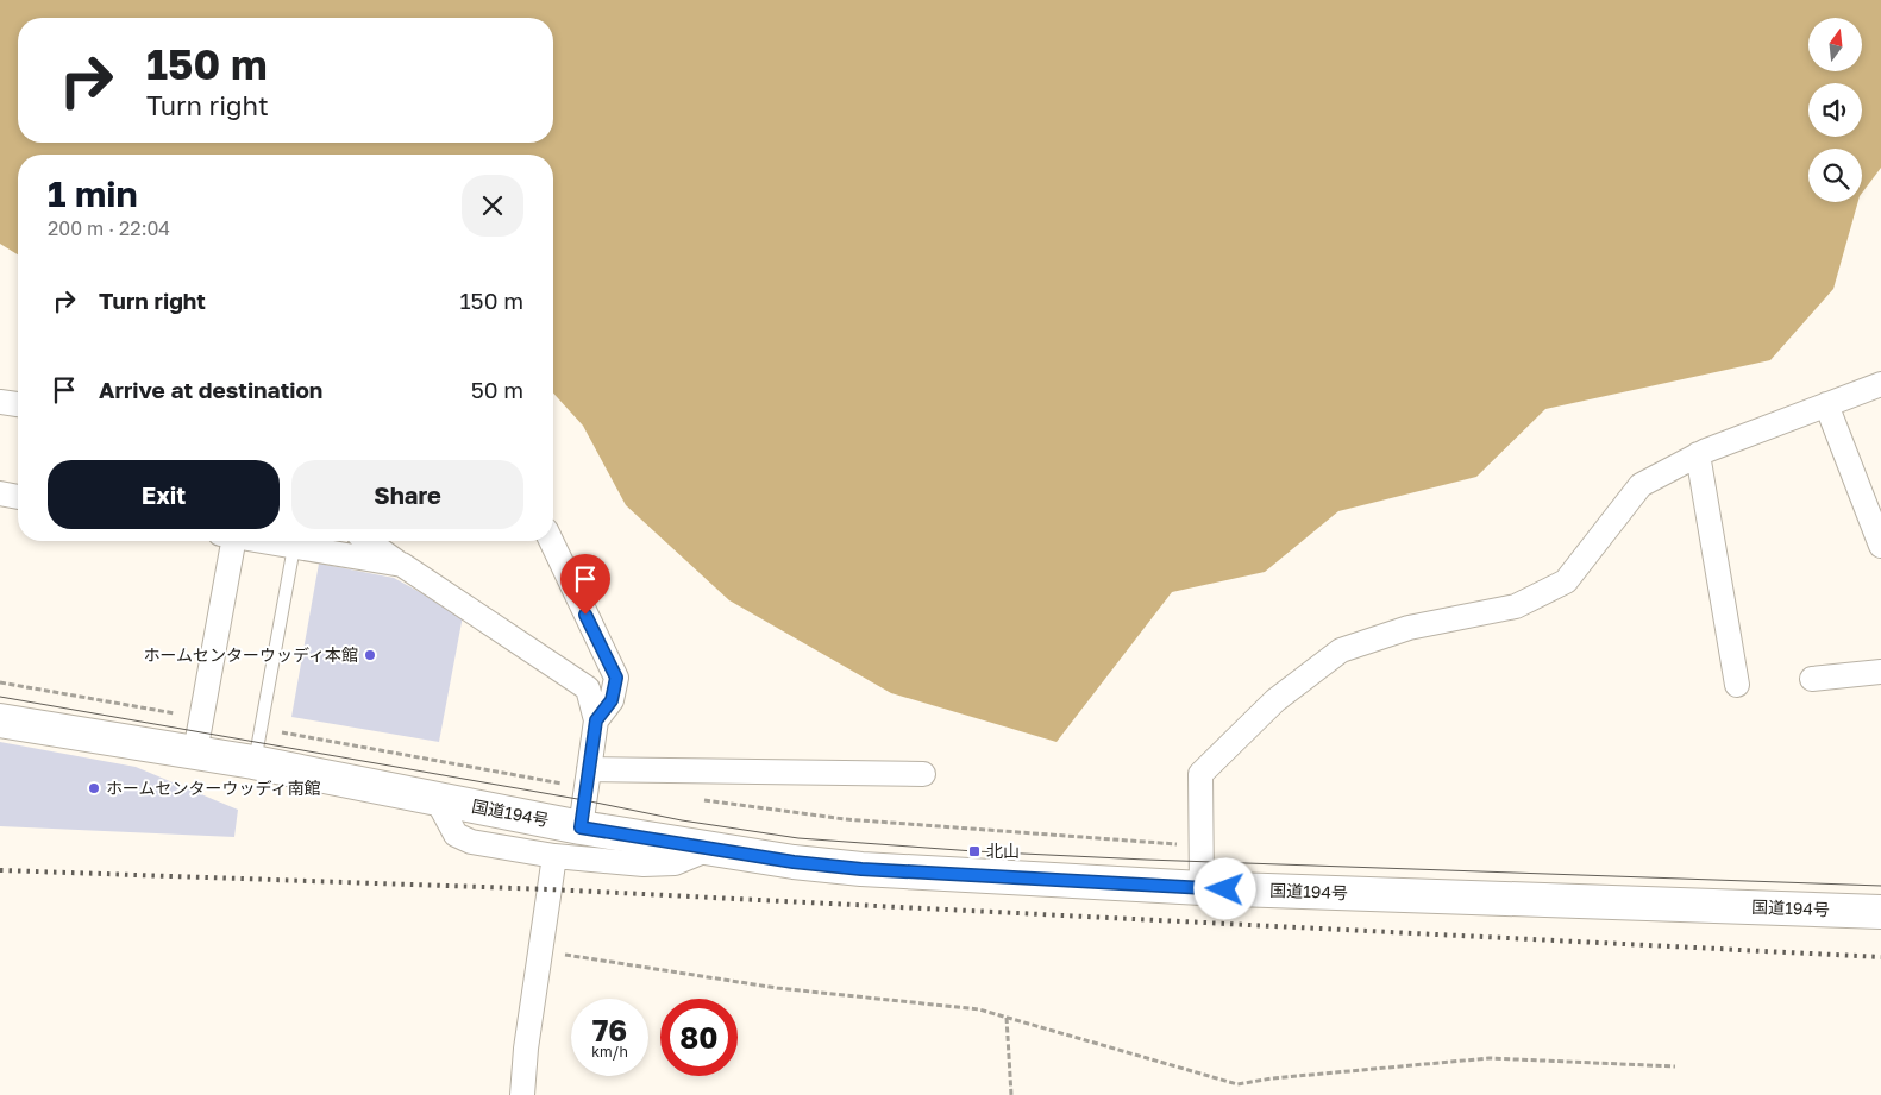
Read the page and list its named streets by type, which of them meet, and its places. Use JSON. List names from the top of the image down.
{
  "streets": {
    "highway": ["国道194号"]
  },
  "places": {
    "other": ["ホームセンターウッディ本館", "ホームセンターウッディ南館"],
    "transit": ["北山"]
  },
  "north": "top",
  "page": {
    "turn": ["150 m", "Turn right"],
    "heading": ["1 min", "200 m · 22:04"],
    "list": [
      {
        "name": "Turn right",
        "value": "150 m"
      },
      {
        "name": "Arrive at destination",
        "value": "50 m"
      }
    ],
    "buttons": ["Exit", "Share"],
    "speed": "76 km/h",
    "limit": "80"
  }
}
